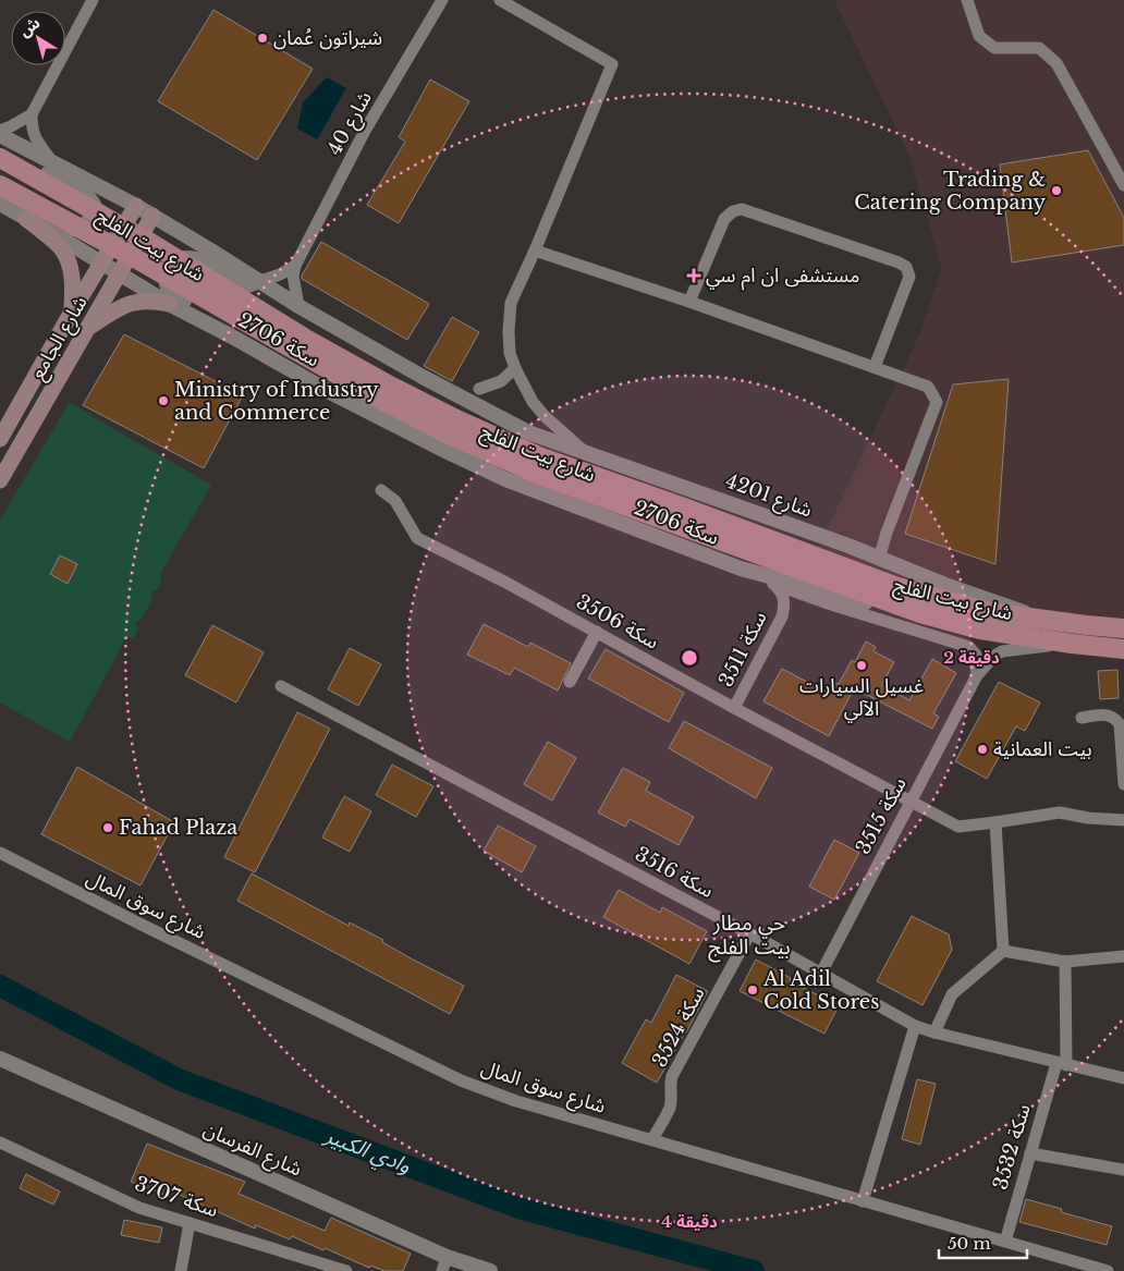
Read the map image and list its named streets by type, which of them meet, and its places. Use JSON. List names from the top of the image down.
{
  "streets": {
    "main road": ["شارع بيت الفلج", "شارع الجامع"],
    "street": [
      "40 شارع",
      "سكة 2706",
      "شارع 4201",
      "سكة 3506",
      "سكة 3511",
      "سكة 3515",
      "سكة 3516",
      "شارع سوق المال",
      "سكة 3524",
      "سكة 3532",
      "شارع الفرسان",
      "سكة 3707"
    ]
  },
  "crossings": [
    ["شارع بيت الفلج", "سكة 2706"],
    ["شارع بيت الفلج", "شارع 4201"],
    ["شارع بيت الفلج", "سكة 3515"],
    ["شارع الجامع", "سكة 2706"],
    ["سكة 3506", "سكة 3511"],
    ["سكة 3506", "سكة 3515"],
    ["سكة 3515", "سكة 3516"],
    ["سكة 3516", "سكة 3524"],
    ["سكة 3516", "سكة 3532"],
    ["شارع سوق المال", "سكة 3524"],
    ["شارع سوق المال", "سكة 3532"]
  ],
  "districts": ["حي مطار بيت الفلج"],
  "water": ["وادي الكبير"],
  "places": {
    "other": [
      "شيراتون عُمان",
      "Trading & Catering Company",
      "Ministry of Industry and Commerce",
      "غسيل السيارات الآلي",
      "بيت العمانية",
      "Fahad Plaza",
      "Al Adil Cold Stores"
    ],
    "health": ["مستشفى ان ام سي"]
  },
  "scale_bar": "50 m",
  "north": "top left",
  "rings": ["2 دقيقة", "4 دقيقة"]
}
